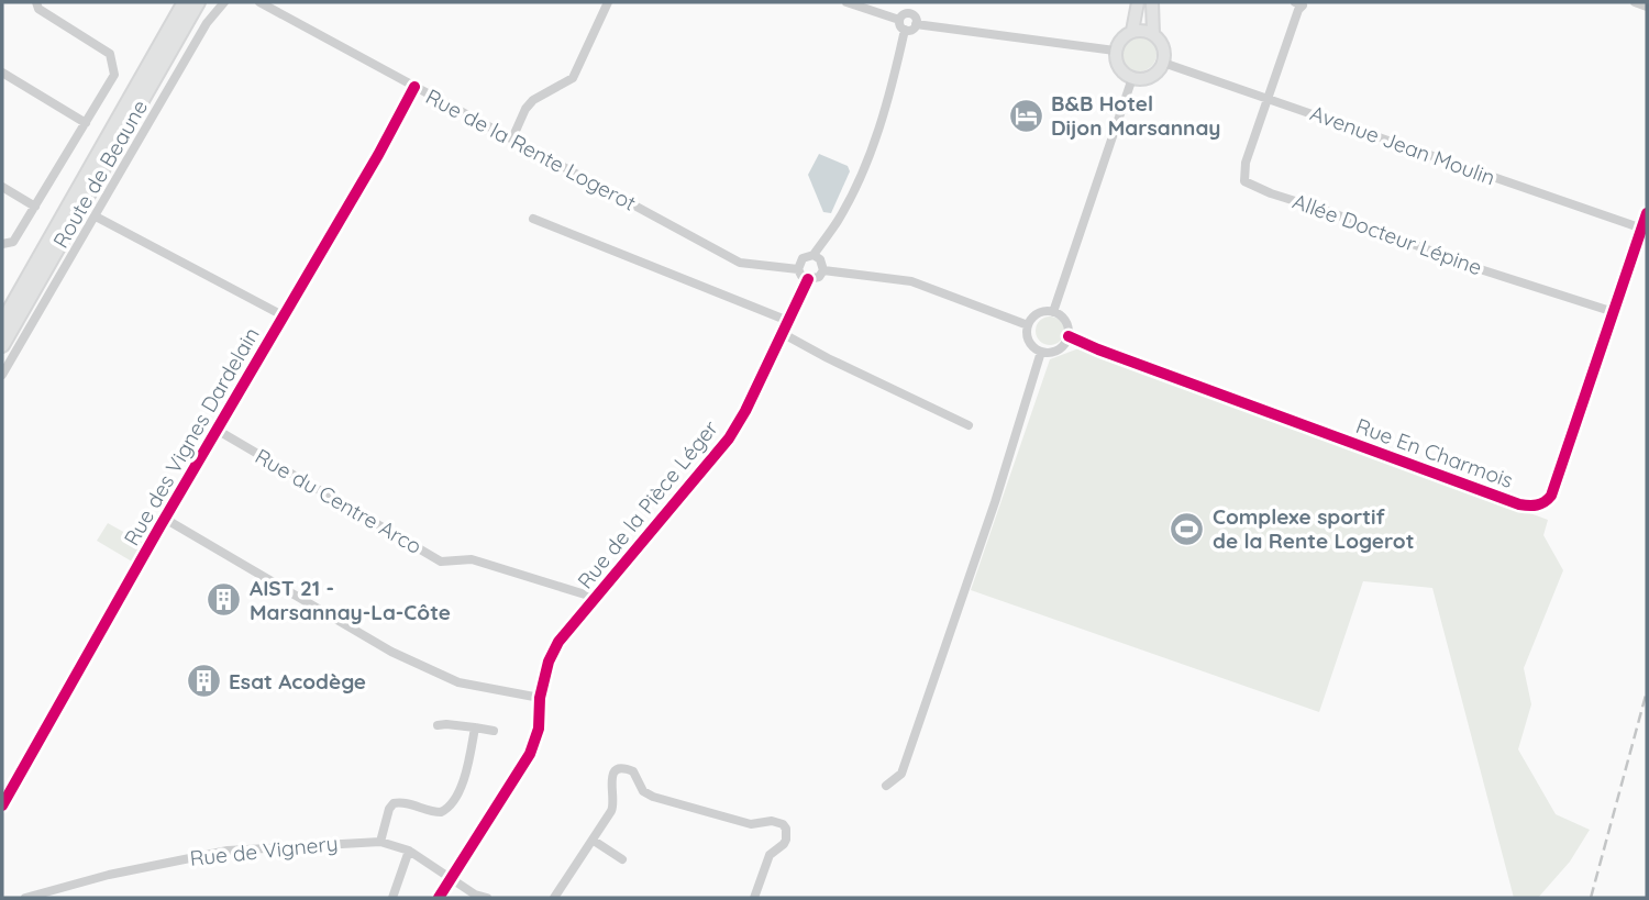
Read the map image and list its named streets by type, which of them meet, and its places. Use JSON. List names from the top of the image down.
{
  "streets": {
    "main road": ["Route de Beaune"],
    "street": [
      "Avenue Jean Moulin",
      "Rue de la Rente Logerot",
      "Allée Docteur Lépine",
      "Rue des Vignes Dardelain",
      "Rue En Charmois",
      "Rue du Centre Arco",
      "Rue de la Pièce Léger",
      "Rue de Vignery"
    ]
  },
  "crossings": [
    ["Avenue Jean Moulin", "Allée Docteur Lépine"],
    ["Avenue Jean Moulin", "Rue En Charmois"],
    ["Rue de la Rente Logerot", "Rue des Vignes Dardelain"],
    ["Rue de la Rente Logerot", "Rue de la Pièce Léger"],
    ["Allée Docteur Lépine", "Rue En Charmois"],
    ["Rue des Vignes Dardelain", "Rue du Centre Arco"],
    ["Rue du Centre Arco", "Rue de la Pièce Léger"],
    ["Rue de la Pièce Léger", "Rue de Vignery"]
  ],
  "places": {
    "hotel": ["B&B Hotel Dijon Marsannay"],
    "sports": ["Complexe sportif de la Rente Logerot"],
    "building": ["AIST 21 - Marsannay-La-Côte", "Esat Acodège"]
  }
}
